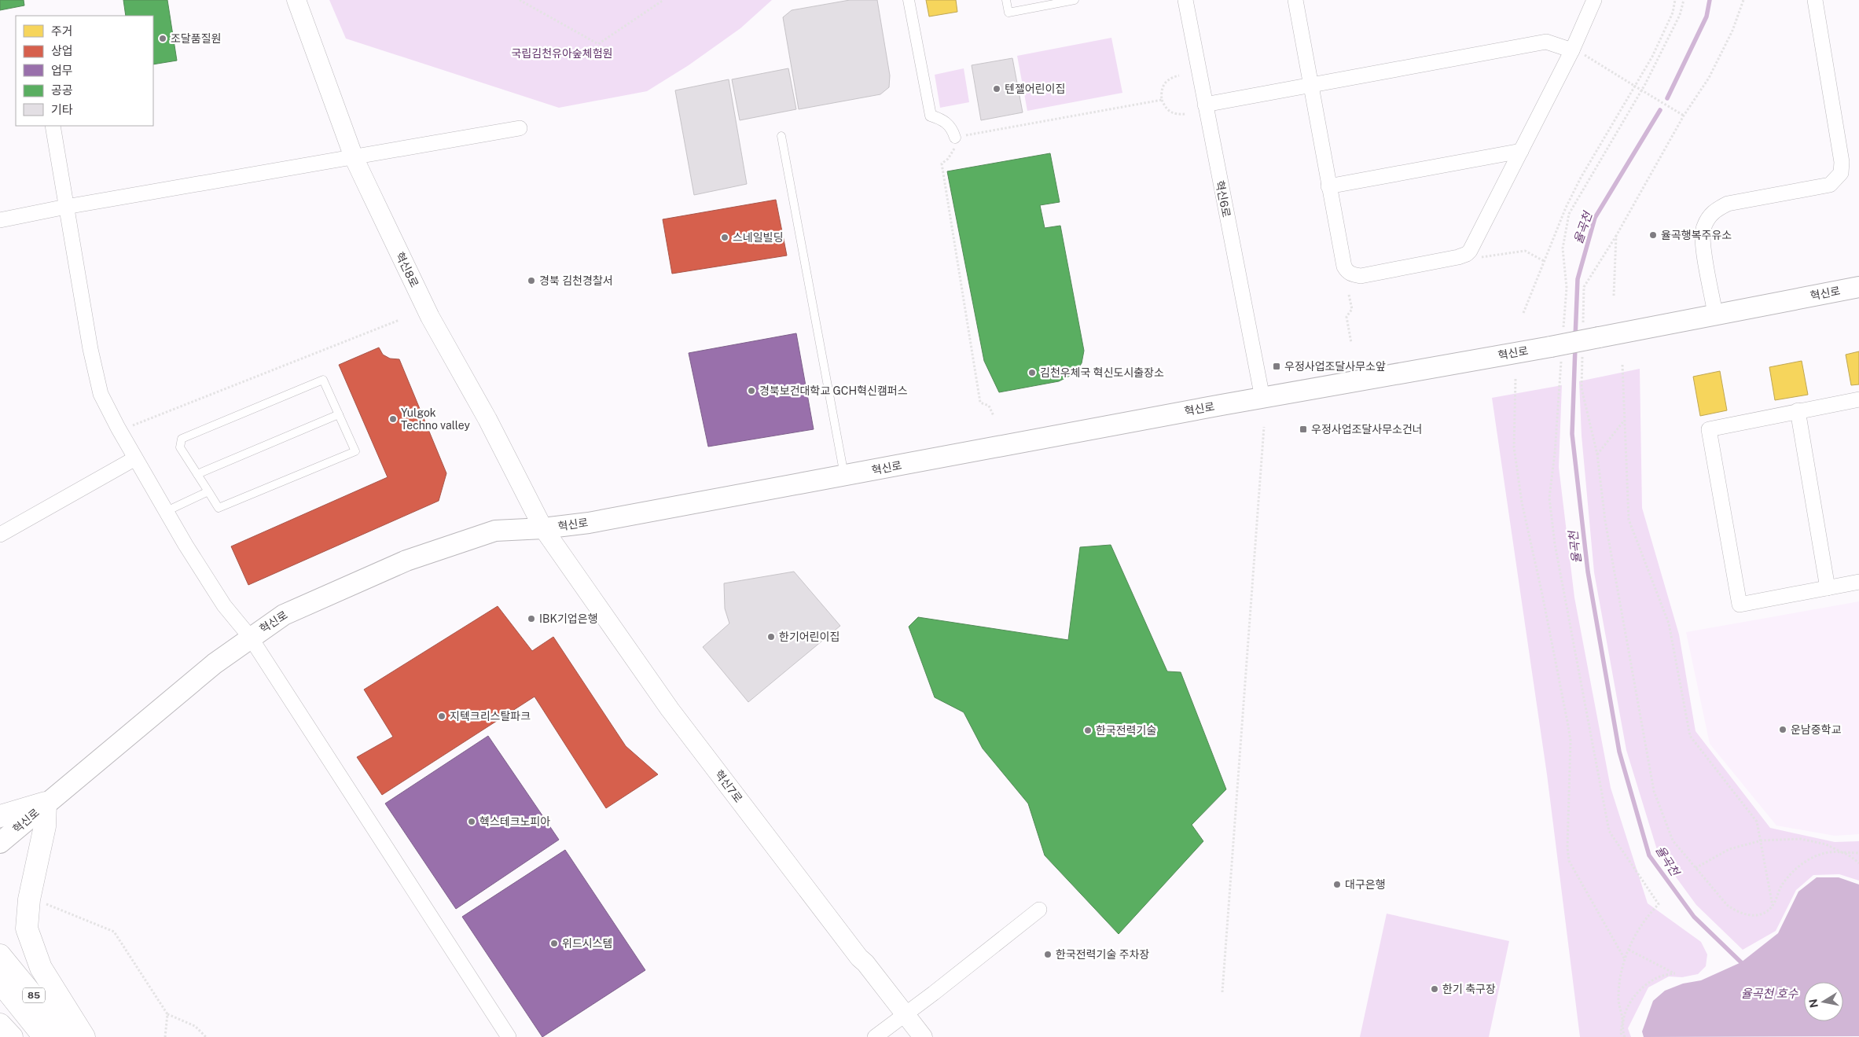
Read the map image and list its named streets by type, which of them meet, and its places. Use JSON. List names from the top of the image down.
{
  "streets": {
    "main road": ["혁신로", "85"],
    "street": ["혁신6로", "혁신8로", "혁신7로"]
  },
  "crossings": [
    ["혁신6로", "혁신로"],
    ["혁신8로", "혁신로"],
    ["혁신8로", "혁신7로"],
    ["혁신로", "혁신7로"]
  ],
  "water": ["율곡천", "율곡천 호수"],
  "parks": ["국립김천유아숲체험원"],
  "places": {
    "other": [
      "조달품질원",
      "텐젤어린이집",
      "율곡행복주유소",
      "스네일빌딩",
      "경북 김천경찰서",
      "김천우체국 혁신도시출장소",
      "경북보건대학교 GCH혁신캠퍼스",
      "Yulgok Techno valley",
      "IBK기업은행",
      "한기어린이집",
      "지텍크리스탈파크",
      "운남중학교",
      "한국전력기술",
      "헥스테크노피아",
      "대구은행",
      "위드시스템",
      "한국전력기술 주차장",
      "한기 축구장"
    ],
    "transit": ["우정사업조달사무소앞", "우정사업조달사무소건너"]
  },
  "legend": [
    "주거",
    "상업",
    "업무",
    "공공",
    "기타"
  ],
  "north": "left"
}
